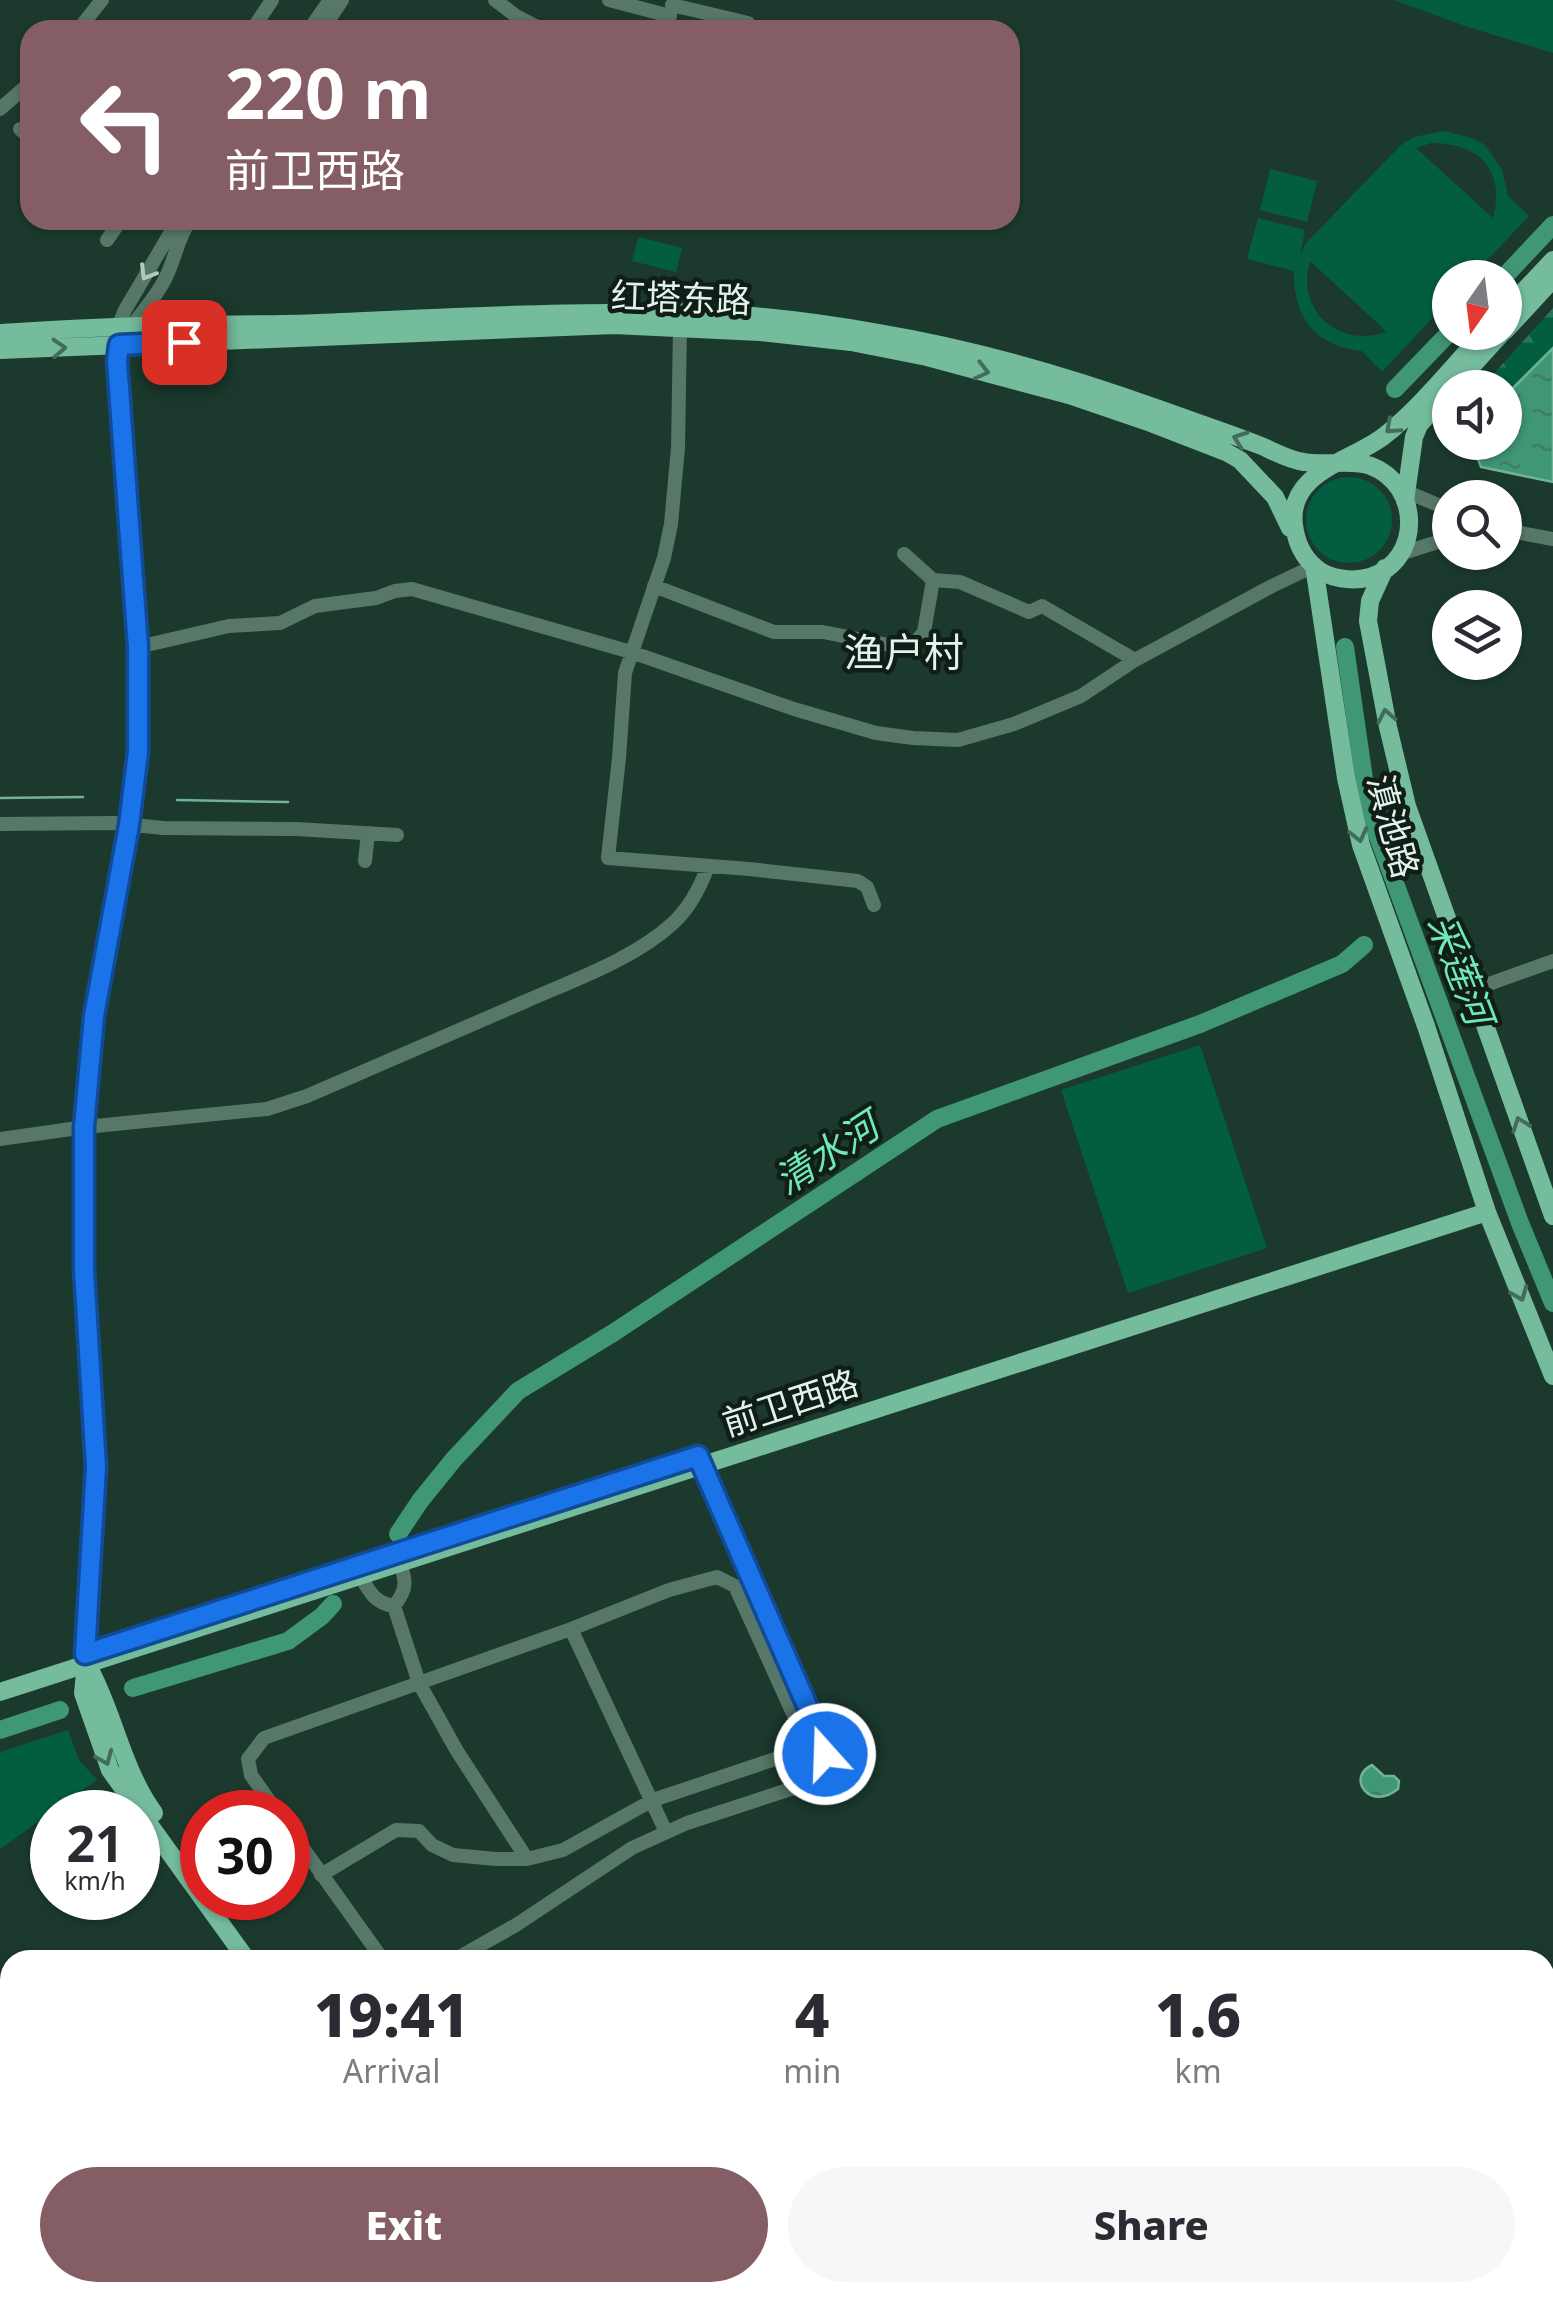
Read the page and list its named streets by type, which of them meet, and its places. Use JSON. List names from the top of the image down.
{
  "streets": {
    "main road": ["红塔东路", "滇池路", "前卫西路"]
  },
  "crossings": [
    ["红塔东路", "滇池路"],
    ["滇池路", "前卫西路"]
  ],
  "districts": ["渔户村"],
  "water": ["采莲河", "清水河"],
  "north": "bottom",
  "page": {
    "turn": ["220 m", "前卫西路"],
    "speed": "21 km/h",
    "limit": "30",
    "eta": [
      "19:41",
      "Arrival",
      "4",
      "min",
      "1.6",
      "km"
    ],
    "buttons": ["Exit", "Share"]
  }
}
